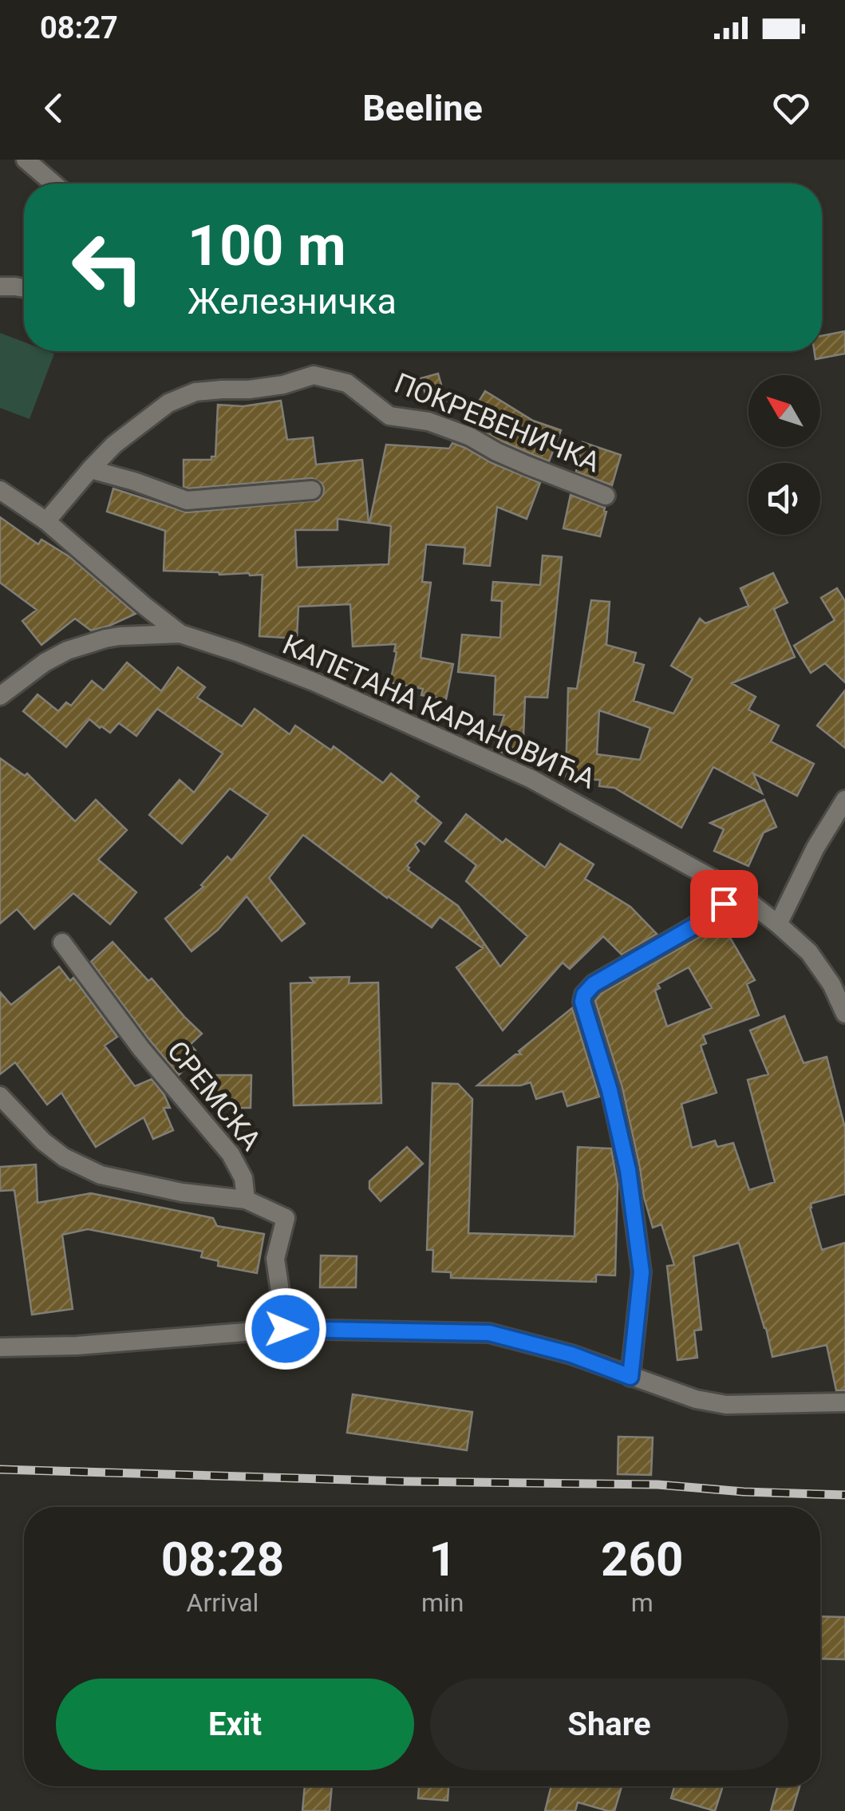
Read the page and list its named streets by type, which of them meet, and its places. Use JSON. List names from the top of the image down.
{
  "streets": {
    "street": ["ПОКРЕВЕНИЧКА", "КАПЕТАНА КАРАНОВИЋА", "СРЕМСКА"]
  },
  "north": "top left",
  "page": {
    "status": "08:27",
    "header": "Beeline",
    "turn": ["100 m", "Железничка"],
    "eta": [
      "08:28",
      "Arrival",
      "1",
      "min",
      "260",
      "m"
    ],
    "buttons": ["Exit", "Share"]
  }
}
